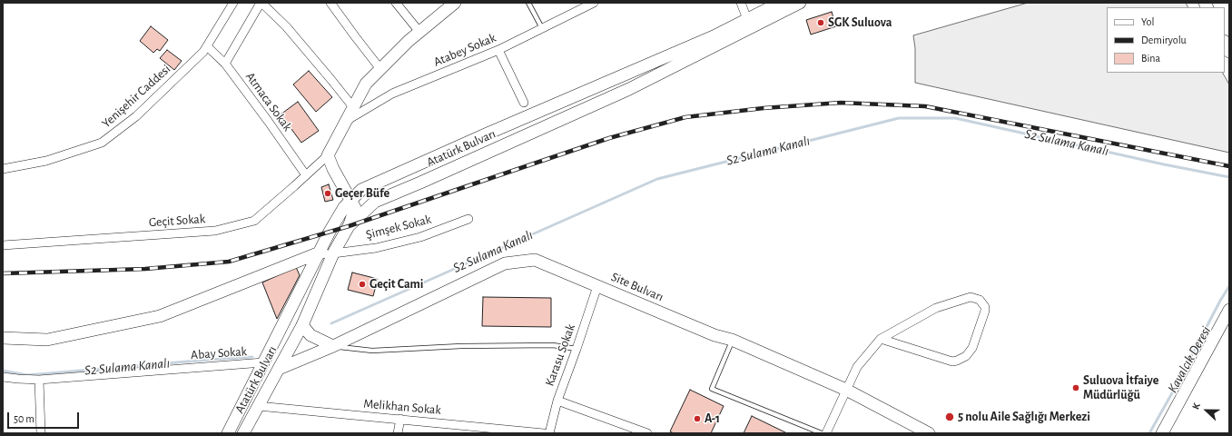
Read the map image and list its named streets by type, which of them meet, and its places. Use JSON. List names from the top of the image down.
{
  "streets": {
    "street": [
      "Atabey Sokak",
      "Yenişehir Caddesi",
      "Atmaca Sokak",
      "Atatürk Bulvarı",
      "Geçit Sokak",
      "Şimşek Sokak",
      "Site Bulvarı",
      "Abay Sokak",
      "Karasu Sokak",
      "Melikhan Sokak"
    ]
  },
  "crossings": [
    ["Yenişehir Caddesi", "Atmaca Sokak"],
    ["Atmaca Sokak", "Geçit Sokak"],
    ["Atatürk Bulvarı", "Şimşek Sokak"],
    ["Atatürk Bulvarı", "Site Bulvarı"],
    ["Atatürk Bulvarı", "Abay Sokak"],
    ["Atatürk Bulvarı", "Melikhan Sokak"],
    ["Site Bulvarı", "Karasu Sokak"]
  ],
  "water": ["S2 Sulama Kanalı", "Kavalcık Deresi"],
  "places": [
    "SGK Suluova",
    "Geçer Büfe",
    "Geçit Cami",
    "Suluova İtfaiye Müdürlüğü",
    "5 nolu Aile Sağlığı Merkezi",
    "A-1"
  ],
  "legend": ["Yol", "Demiryolu", "Bina"],
  "scale_bar": "50 m",
  "north": "left"
}
